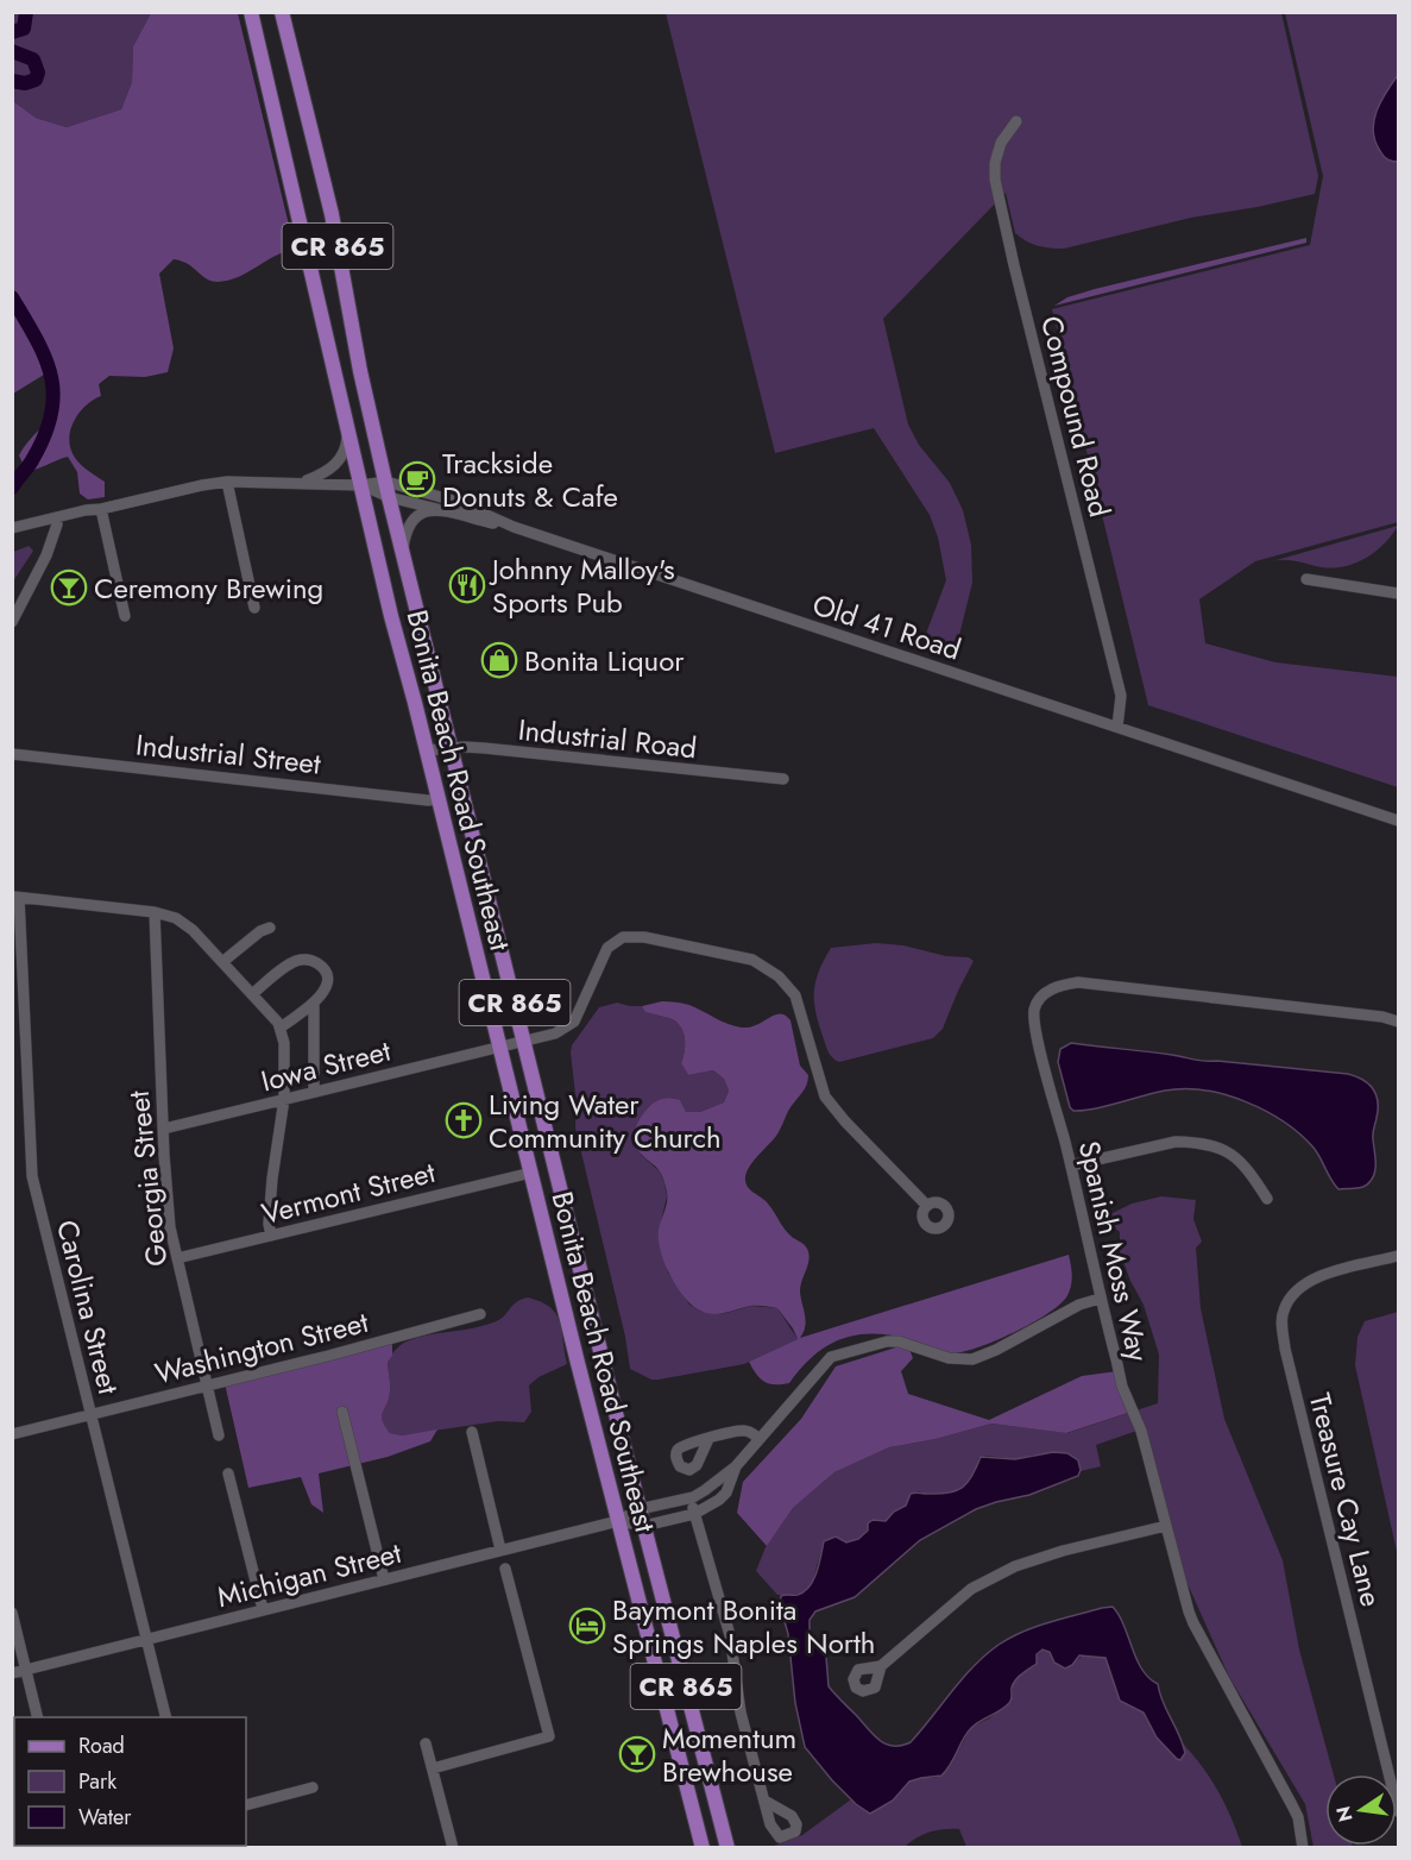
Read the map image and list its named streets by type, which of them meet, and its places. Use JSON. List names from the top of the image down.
{
  "streets": {
    "main road": ["CR 865", "Bonita Beach Road Southeast"],
    "street": [
      "Compound Road",
      "Old 41 Road",
      "Industrial Road",
      "Industrial Street",
      "Iowa Street",
      "Georgia Street",
      "Vermont Street",
      "Spanish Moss Way",
      "Carolina Street",
      "Washington Street",
      "Treasure Cay Lane",
      "Michigan Street"
    ]
  },
  "crossings": [
    ["Compound Road", "Old 41 Road"],
    ["Old 41 Road", "Bonita Beach Road Southeast"],
    ["Industrial Road", "Bonita Beach Road Southeast"],
    ["Industrial Street", "Bonita Beach Road Southeast"],
    ["Bonita Beach Road Southeast", "Iowa Street"],
    ["Bonita Beach Road Southeast", "Vermont Street"],
    ["Bonita Beach Road Southeast", "Michigan Street"],
    ["Iowa Street", "Georgia Street"],
    ["Georgia Street", "Vermont Street"],
    ["Georgia Street", "Washington Street"],
    ["Carolina Street", "Washington Street"],
    ["Carolina Street", "Michigan Street"]
  ],
  "places": {
    "cafe": ["Trackside Donuts & Cafe"],
    "restaurant": ["Johnny Malloy's Sports Pub"],
    "bar": ["Ceremony Brewing", "Momentum Brewhouse"],
    "shop": ["Bonita Liquor"],
    "church": ["Living Water Community Church"],
    "hotel": ["Baymont Bonita Springs Naples North"]
  },
  "legend": ["Road", "Park", "Water"],
  "north": "left"
}
